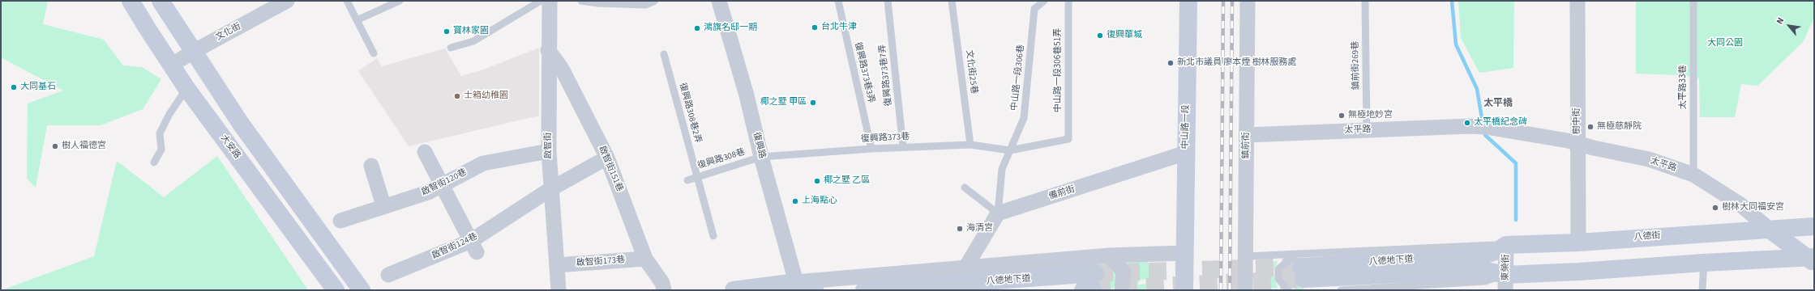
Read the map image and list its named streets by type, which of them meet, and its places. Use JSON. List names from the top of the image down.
{
  "streets": {
    "street": [
      "文化街",
      "樹中街",
      "中山路一段",
      "太平路",
      "啟智街",
      "復興路",
      "鎮前街",
      "大安路",
      "啟智街151巷",
      "啟智街120巷",
      "備前街",
      "八德街",
      "啟智街124巷",
      "八德地下道",
      "啟智街173巷",
      "東榮街"
    ],
    "lane": [
      "鎮前街269巷",
      "中山路一段306巷51弄",
      "文化街25巷",
      "復興路373巷3弄",
      "復興路373巷7弄",
      "中山路一段306巷",
      "太平路33巷",
      "復興路308巷2弄",
      "復興路373巷",
      "復興路308巷"
    ]
  },
  "crossings": [
    ["文化街", "大安路"],
    ["鎮前街269巷", "太平路"],
    ["中山路一段306巷51弄", "復興路373巷"],
    ["文化街25巷", "復興路373巷"],
    ["復興路373巷3弄", "復興路373巷"],
    ["復興路373巷7弄", "復興路373巷"],
    ["中山路一段306巷", "復興路373巷"],
    ["中山路一段306巷", "備前街"],
    ["太平路33巷", "太平路"],
    ["復興路308巷2弄", "復興路308巷"],
    ["樹中街", "太平路"],
    ["樹中街", "八德街"],
    ["中山路一段", "備前街"],
    ["太平路", "鎮前街"],
    ["太平路", "八德街"],
    ["復興路373巷", "復興路"],
    ["復興路373巷", "復興路308巷"],
    ["啟智街", "啟智街151巷"],
    ["啟智街", "啟智街120巷"],
    ["啟智街", "啟智街124巷"],
    ["啟智街", "啟智街173巷"],
    ["復興路", "復興路308巷"],
    ["啟智街151巷", "啟智街124巷"],
    ["啟智街151巷", "啟智街173巷"],
    ["八德街", "八德地下道"],
    ["八德街", "東榮街"]
  ],
  "districts": ["太平橋"],
  "parks": ["大同公園"],
  "places": [
    "台北牛津",
    "鴻旗名邸一期",
    "寶林家園",
    "復興華城",
    "新北市議員 廖本煙 樹林服務處",
    "大同基石",
    "士箱幼稚園",
    "椰之墅 甲區",
    "無極地妙宮",
    "太平橋紀念碑",
    "無極慈靜院",
    "樹人福德宮",
    "椰之墅 乙區",
    "上海點心",
    "樹林大同福安宮",
    "海清宮"
  ],
  "north": "top left"
}
